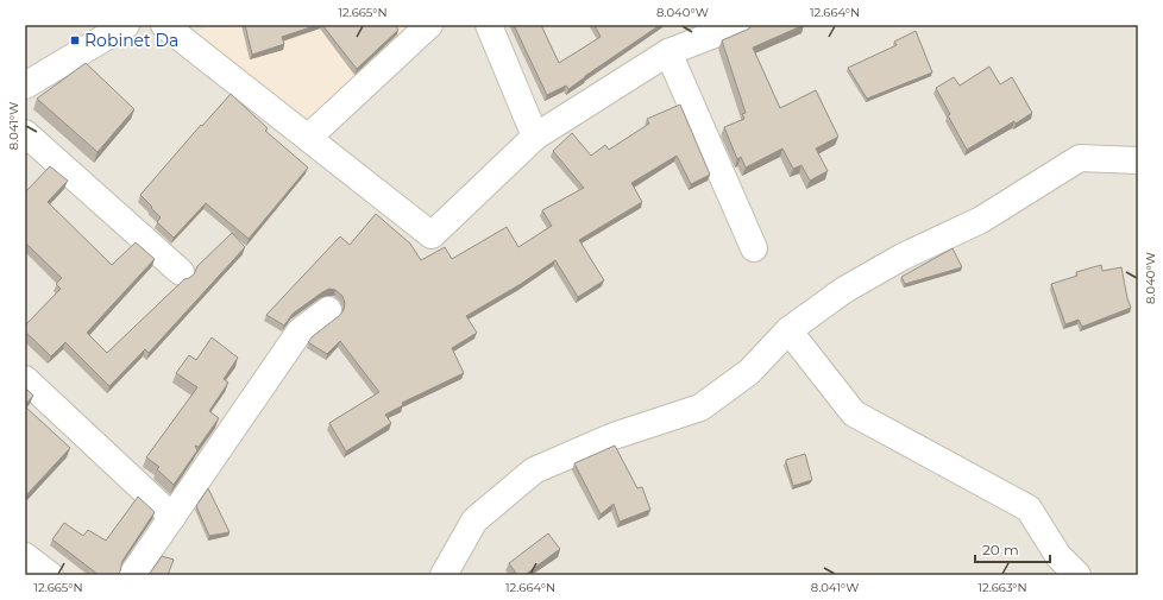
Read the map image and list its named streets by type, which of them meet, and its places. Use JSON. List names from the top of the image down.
{
  "places": {
    "transit": ["Robinet Da"]
  },
  "scale_bar": "20 m",
  "coordinates": [
    "12.665°N",
    "8.040°W",
    "12.664°N",
    "8.041°W",
    "12.663°N"
  ]
}
